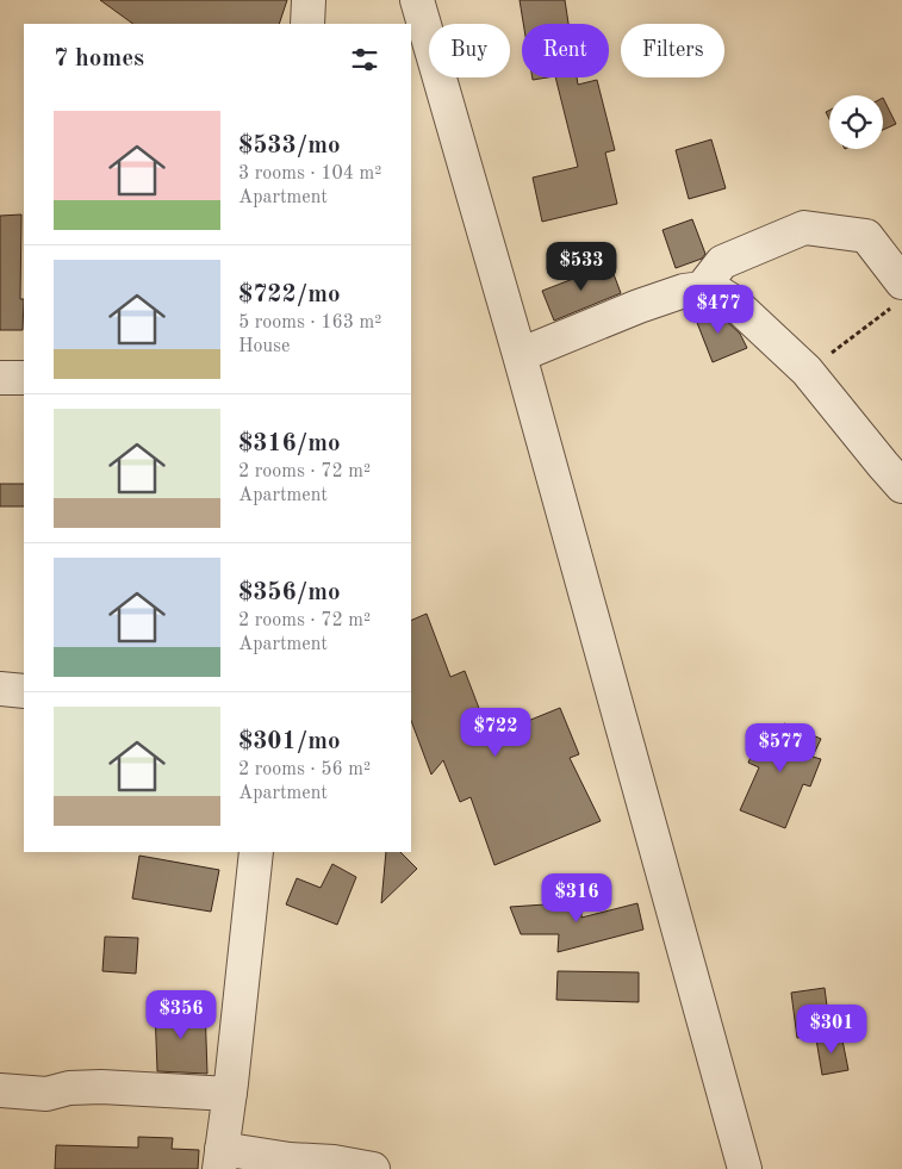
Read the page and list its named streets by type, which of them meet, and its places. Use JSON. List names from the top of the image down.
{
  "page": {
    "chip": ["Buy", "Rent", "Filters"],
    "heading": "7 homes",
    "list": [
      {
        "name": "$533/mo",
        "note": "3 rooms · 104 m² · Apartment"
      },
      {
        "name": "$722/mo",
        "note": "5 rooms · 163 m² · House"
      },
      {
        "name": "$316/mo",
        "note": "2 rooms · 72 m² · Apartment"
      },
      {
        "name": "$356/mo",
        "note": "2 rooms · 72 m² · Apartment"
      },
      {
        "name": "$301/mo",
        "note": "2 rooms · 56 m² · Apartment"
      }
    ],
    "price": [
      "$533",
      "$477",
      "$722",
      "$577",
      "$316",
      "$356",
      "$301"
    ]
  }
}
